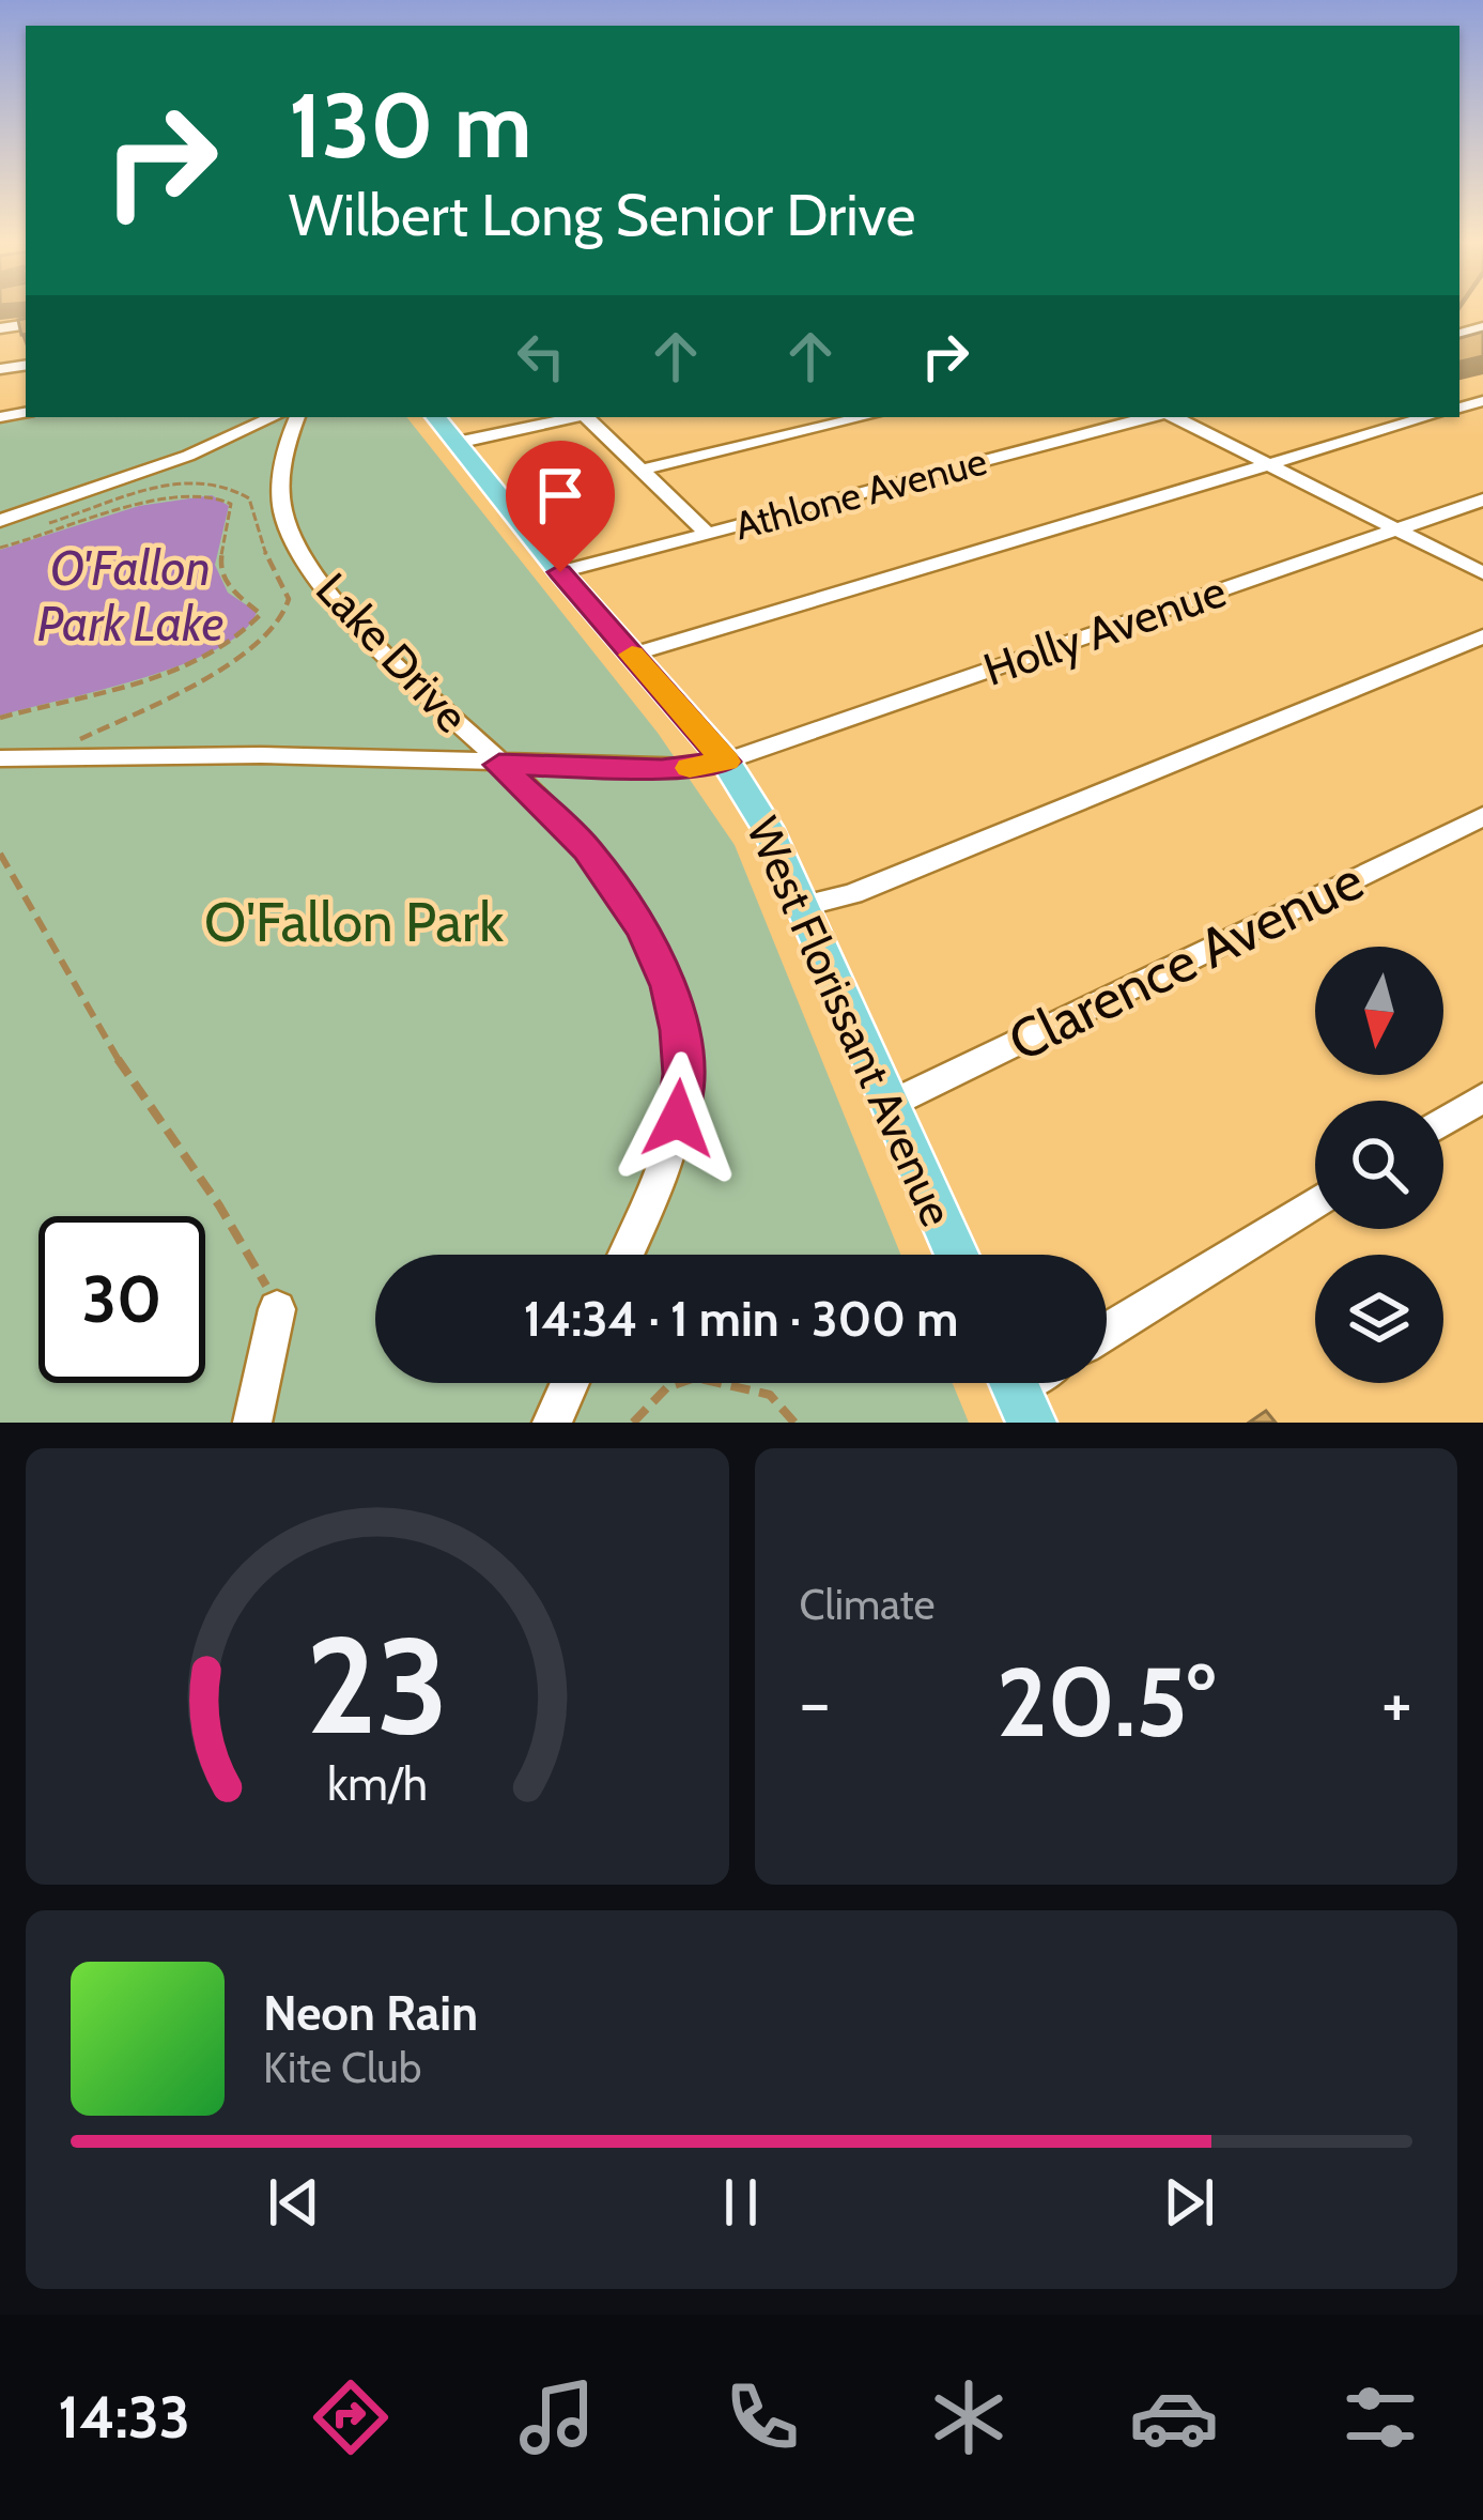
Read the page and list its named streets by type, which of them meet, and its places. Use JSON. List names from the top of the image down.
{
  "streets": {
    "main road": ["West Florissant Avenue"],
    "street": [
      "Athlone Avenue",
      "Holly Avenue",
      "Lake Drive",
      "Clarence Avenue"
    ]
  },
  "crossings": [
    ["Athlone Avenue", "West Florissant Avenue"],
    ["Holly Avenue", "Lake Drive"],
    ["Holly Avenue", "West Florissant Avenue"],
    ["Clarence Avenue", "West Florissant Avenue"]
  ],
  "water": ["O'Fallon Park Lake"],
  "parks": ["O'Fallon Park"],
  "north": "bottom",
  "page": {
    "turn": ["130 m", "Wilbert Long Senior Drive"],
    "limit": "30",
    "trip": "14:34 · 1 min · 300 m",
    "tile": "Climate",
    "heat": ["−", "20.5°", "+"],
    "song": ["Neon Rain", "Kite Club"],
    "tabs": "14:33",
    "gauge": ["23", "km/h"]
  }
}
